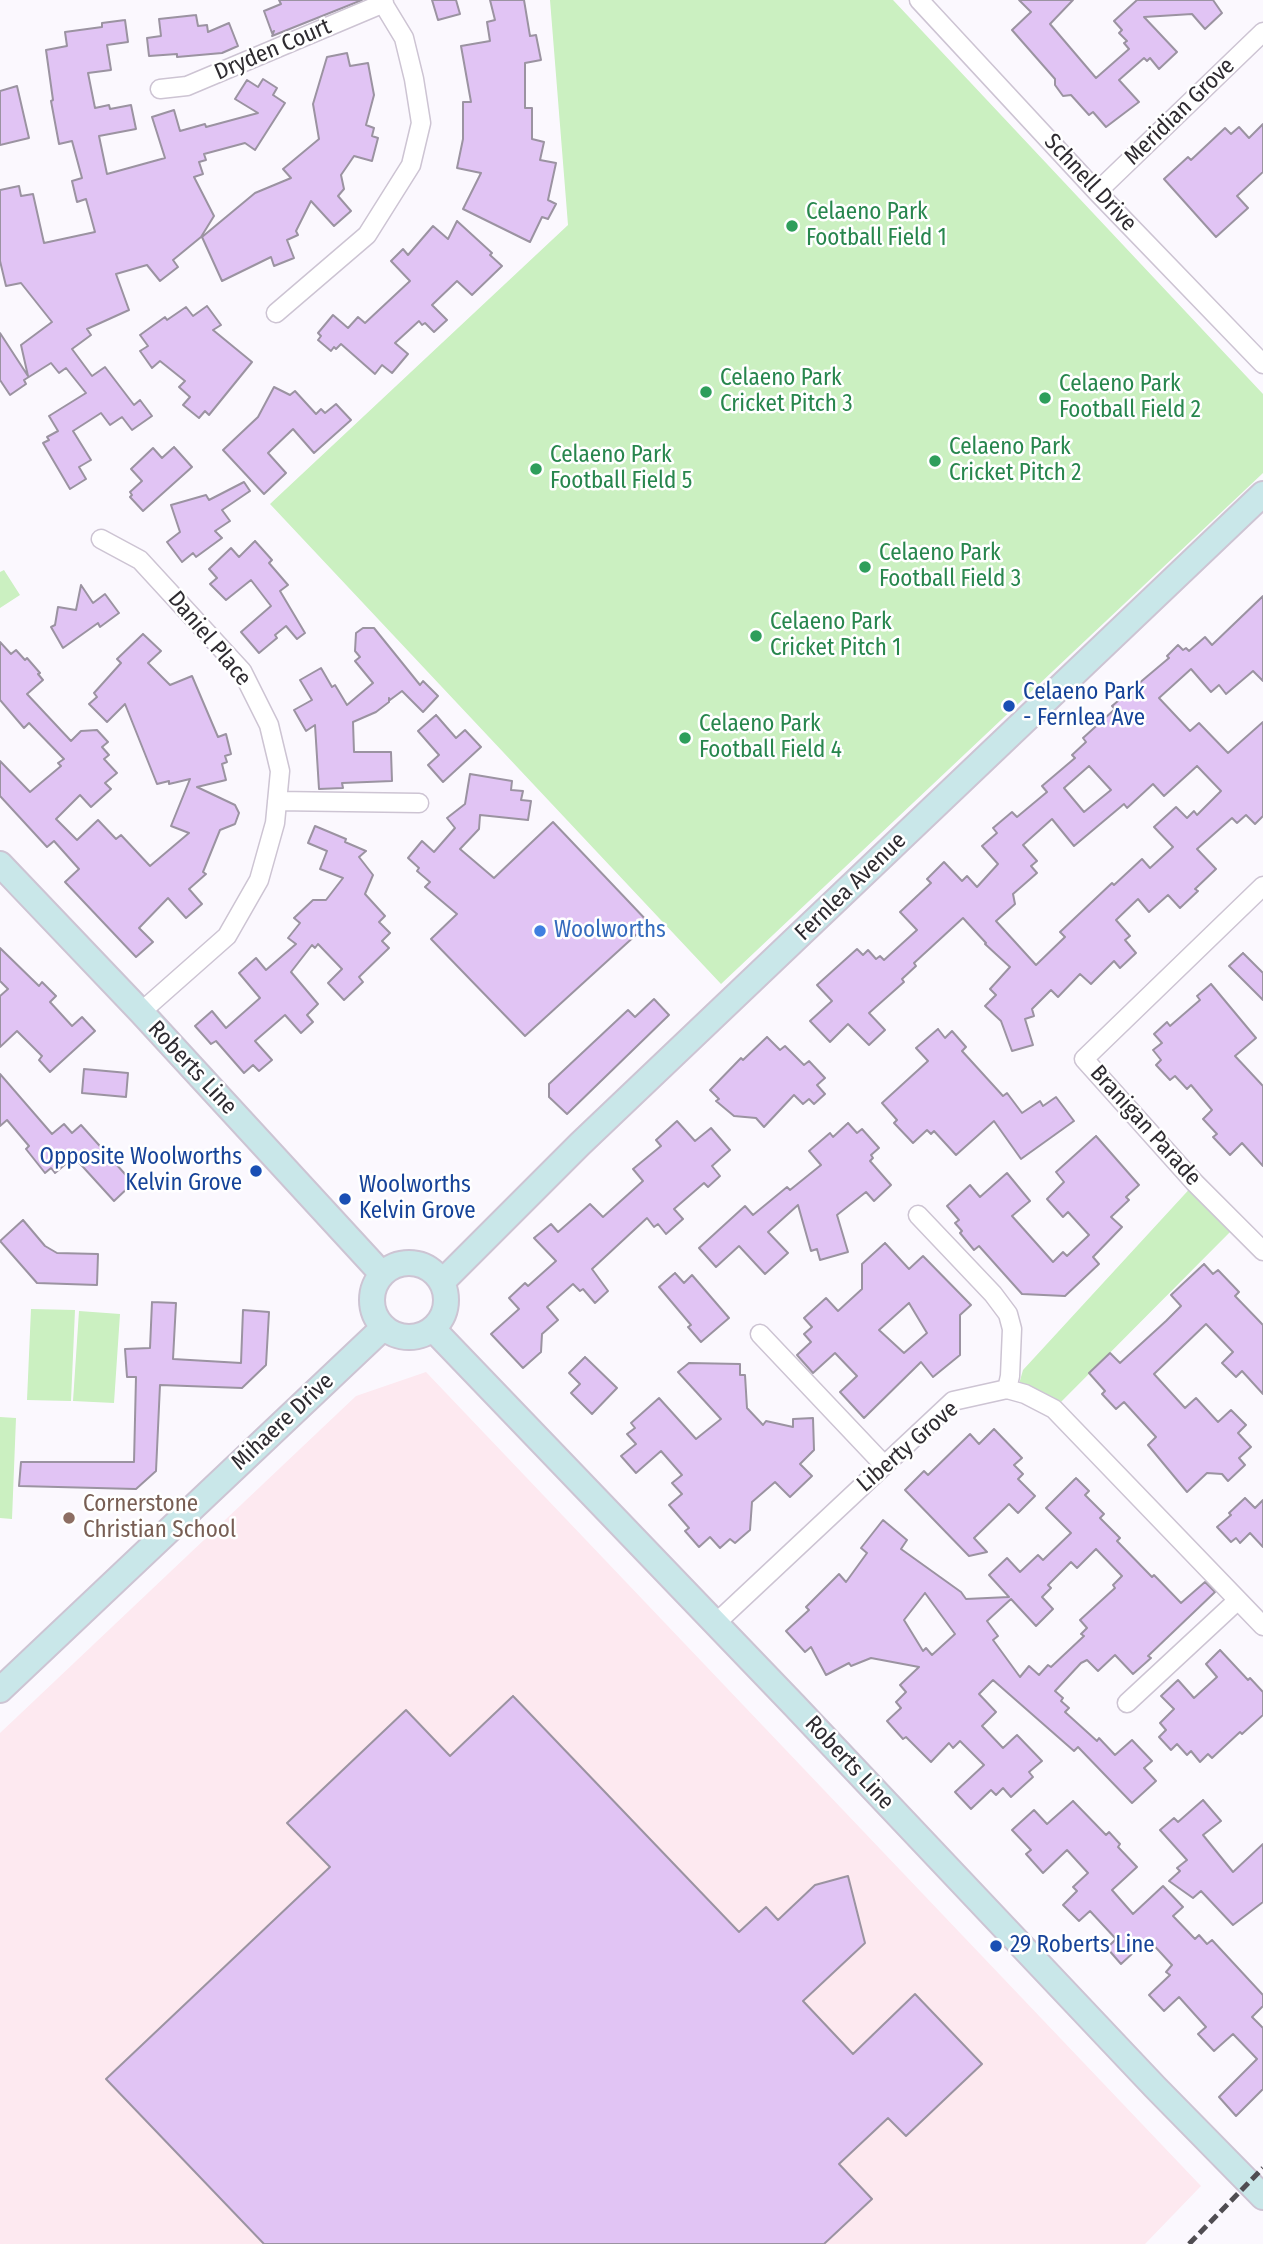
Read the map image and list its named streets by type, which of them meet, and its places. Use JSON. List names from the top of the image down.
{
  "streets": {
    "main road": ["Fernlea Avenue", "Roberts Line", "Mihaere Drive"],
    "street": [
      "Dryden Court",
      "Meridian Grove",
      "Schnell Drive",
      "Daniel Place",
      "Branigan Parade",
      "Liberty Grove"
    ]
  },
  "crossings": [
    ["Meridian Grove", "Schnell Drive"],
    ["Daniel Place", "Roberts Line"],
    ["Fernlea Avenue", "Roberts Line"],
    ["Fernlea Avenue", "Mihaere Drive"],
    ["Roberts Line", "Mihaere Drive"],
    ["Roberts Line", "Liberty Grove"]
  ],
  "places": [
    "Celaeno Park Football Field 1",
    "Celaeno Park Cricket Pitch 3",
    "Celaeno Park Football Field 2",
    "Celaeno Park Cricket Pitch 2",
    "Celaeno Park Football Field 5",
    "Celaeno Park Football Field 3",
    "Celaeno Park Cricket Pitch 1",
    "Celaeno Park - Fernlea Ave",
    "Celaeno Park Football Field 4",
    "Woolworths",
    "Opposite Woolworths Kelvin Grove",
    "Woolworths Kelvin Grove",
    "Cornerstone Christian School",
    "29 Roberts Line"
  ]
}
